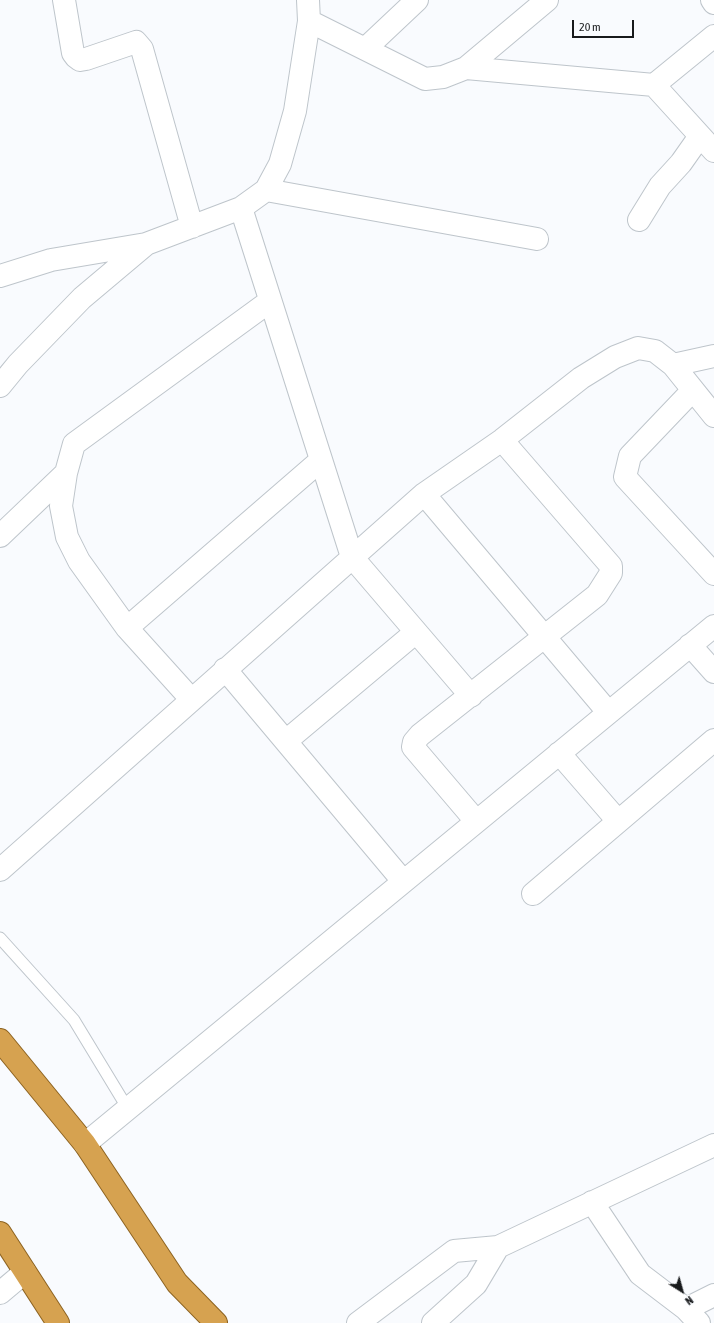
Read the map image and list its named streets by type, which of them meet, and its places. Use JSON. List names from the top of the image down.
{
  "scale_bar": "20 m",
  "north": "bottom right"
}
